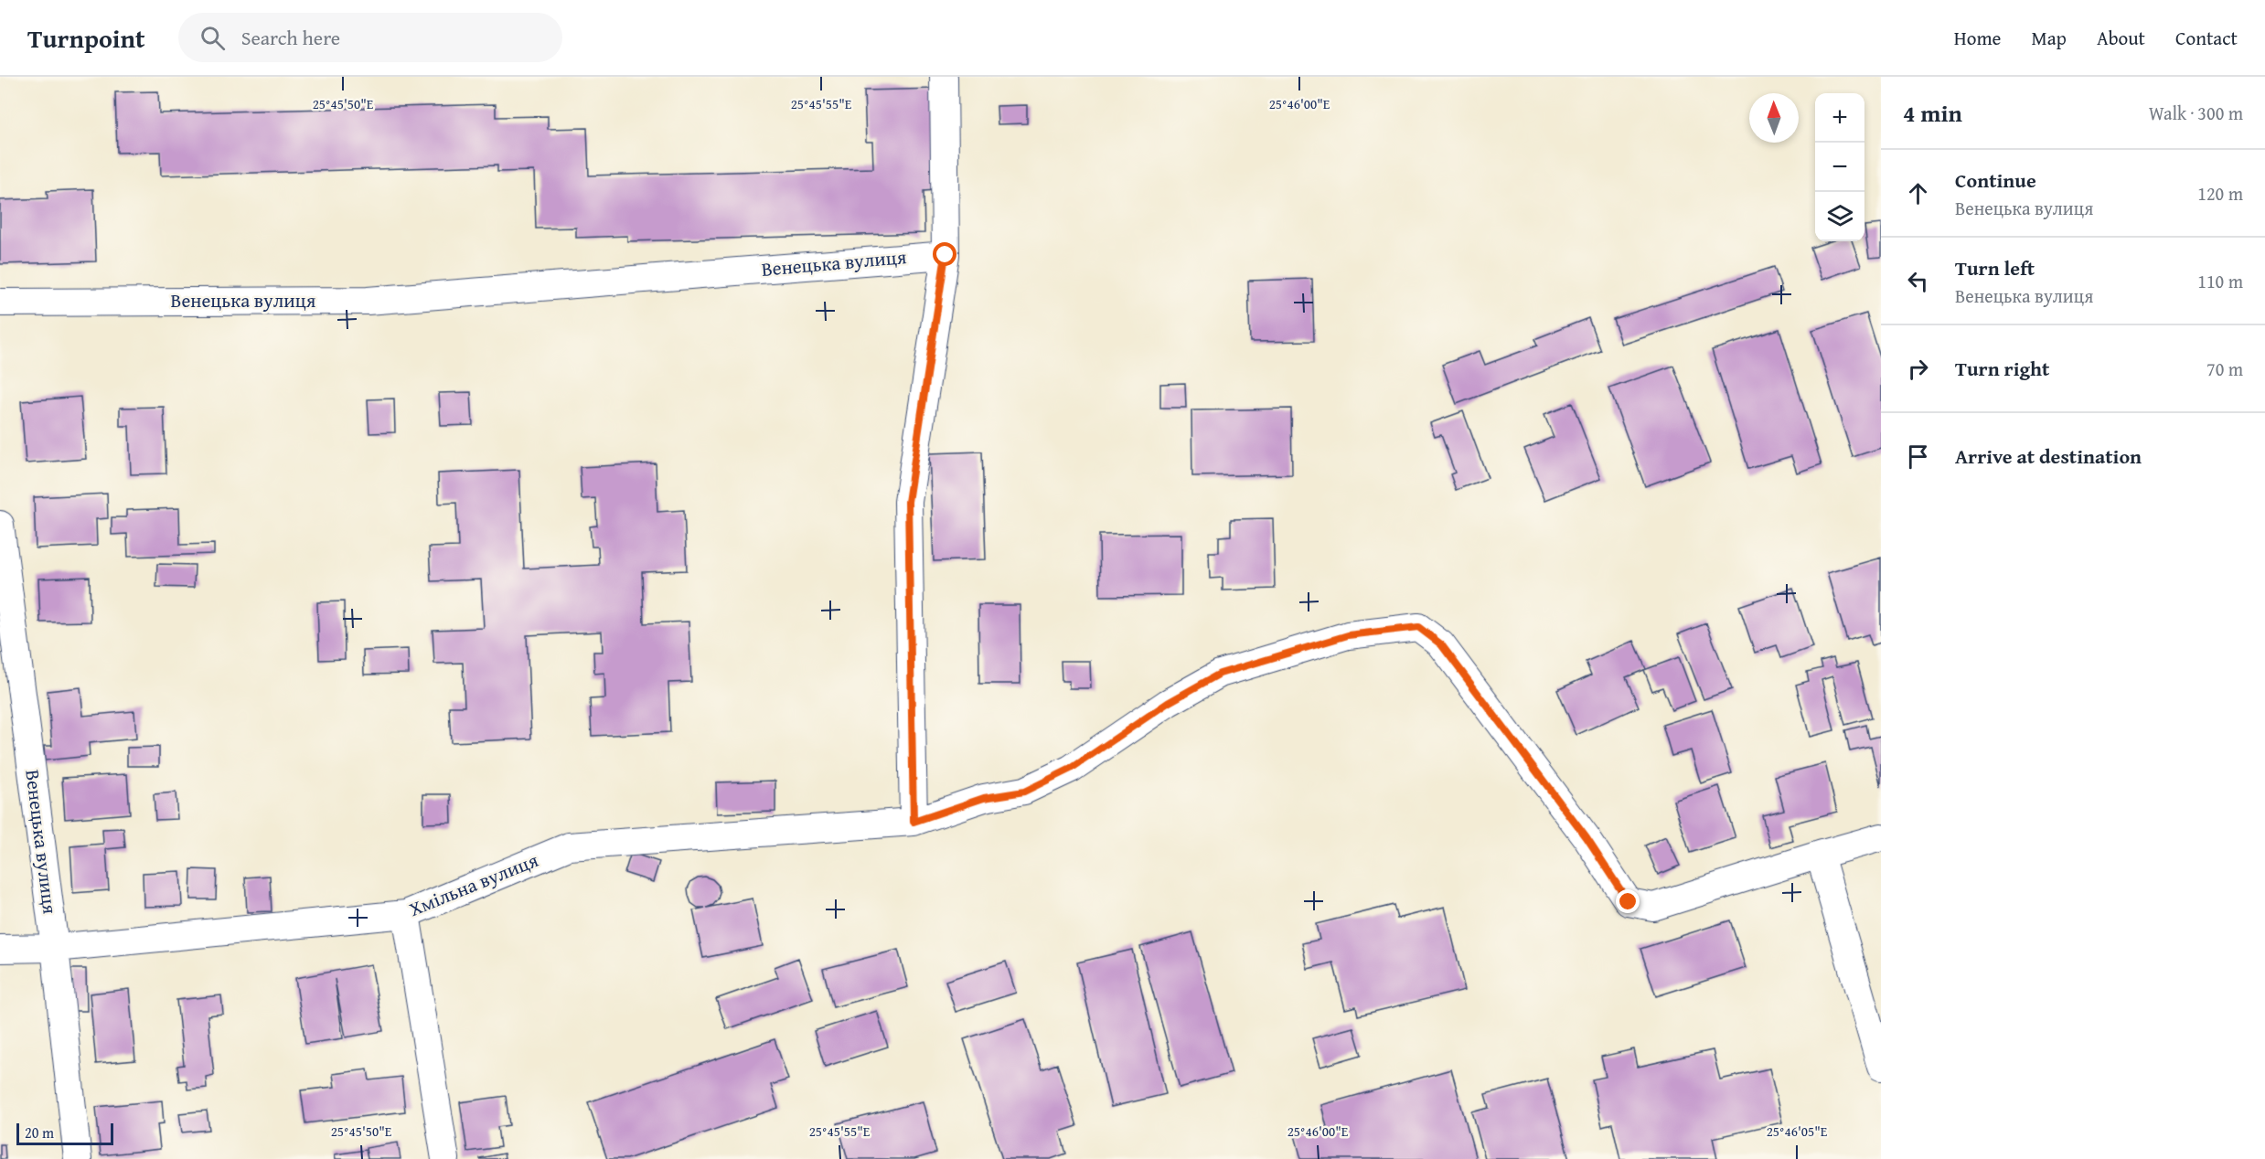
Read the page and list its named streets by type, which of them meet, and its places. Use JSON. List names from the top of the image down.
{
  "streets": {
    "street": ["Венецька вулиця", "Хмільна вулиця"]
  },
  "crossings": [
    ["Венецька вулиця", "Хмільна вулиця"]
  ],
  "scale_bar": "20 m",
  "north": "top",
  "page": {
    "header": "Turnpoint",
    "search": "Search here",
    "nav": [
      "Home",
      "Map",
      "About",
      "Contact"
    ],
    "heading": ["4 min", "Walk · 300 m"],
    "map_buttons": ["+", "−"],
    "list": [
      ["Continue", "Венецька вулиця", "120 m"],
      ["Turn left", "Венецька вулиця", "110 m"],
      ["Turn right", "70 m"],
      "Arrive at destination"
    ],
    "scale": "20 m"
  },
  "coordinates": [
    "25°45'50\"E",
    "25°45'55\"E",
    "25°46'00\"E",
    "25°46'05\"E"
  ]
}
